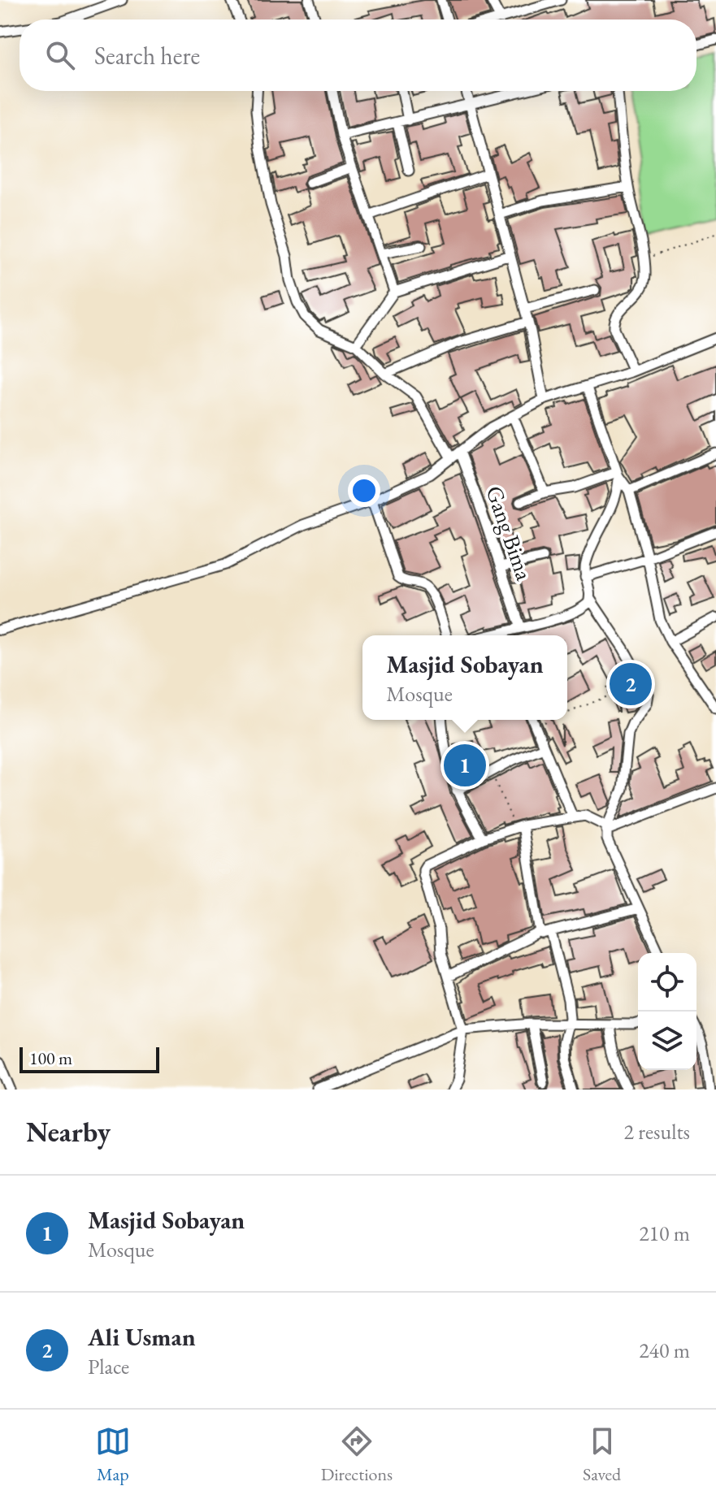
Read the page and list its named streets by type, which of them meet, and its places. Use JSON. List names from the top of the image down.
{
  "streets": {
    "street": ["Gang Bima"]
  },
  "scale_bar": "100 m",
  "page": {
    "search": "Search here",
    "popup": ["Masjid Sobayan", "Mosque"],
    "pins": ["2", "1"],
    "scale": "100 m",
    "heading": ["Nearby", "2 results"],
    "list": [
      {
        "mark": "1",
        "name": "Masjid Sobayan",
        "note": "Mosque",
        "value": "210 m"
      },
      {
        "mark": "2",
        "name": "Ali Usman",
        "note": "Place",
        "value": "240 m"
      }
    ],
    "nav": ["Map", "Directions", "Saved"]
  }
}
